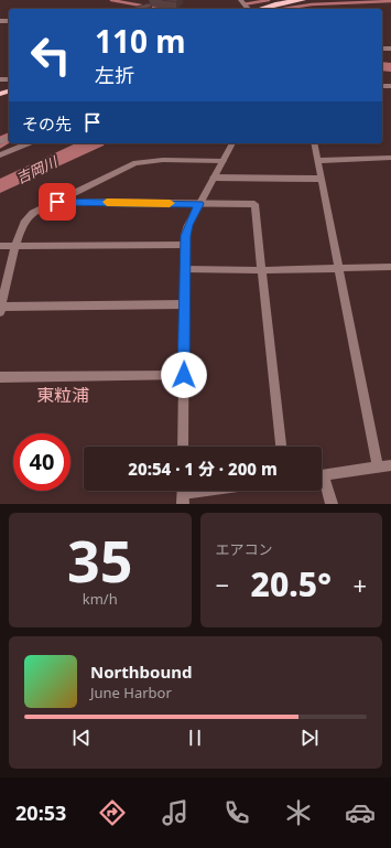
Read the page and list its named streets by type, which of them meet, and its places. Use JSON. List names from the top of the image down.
{
  "districts": ["東粒浦"],
  "water": ["吉岡川"],
  "page": {
    "turn": ["110 m", "左折"],
    "then": "その先",
    "limit": "40",
    "trip": "20:54 · 1 分 · 200 m",
    "tile": [
      ["35", "km/h"],
      "エアコン"
    ],
    "heat": ["−", "20.5°", "+"],
    "song": ["Northbound", "June Harbor"],
    "tabs": "20:53"
  }
}
